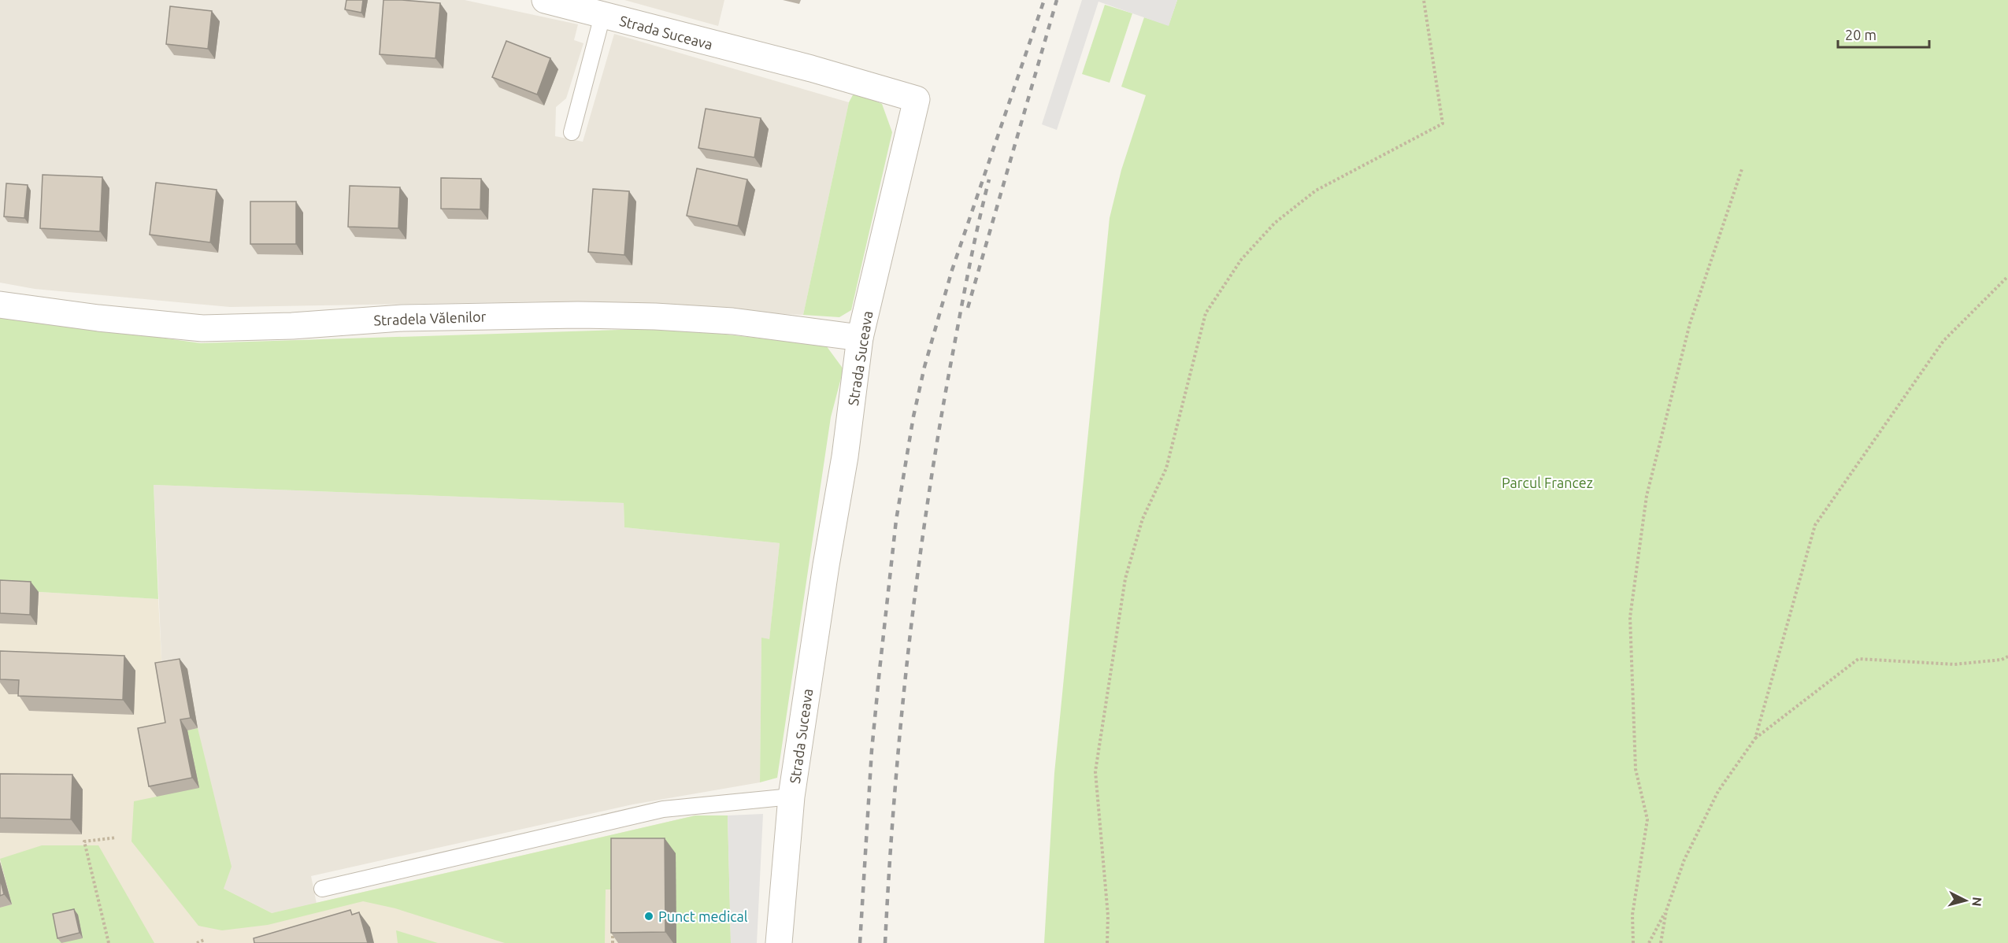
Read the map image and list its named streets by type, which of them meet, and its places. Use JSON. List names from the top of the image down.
{
  "streets": {
    "street": ["Strada Suceava", "Stradela Vălenilor"]
  },
  "crossings": [
    ["Strada Suceava", "Stradela Vălenilor"]
  ],
  "parks": ["Parcul Francez"],
  "places": ["Punct medical"],
  "scale_bar": "20 m",
  "north": "right"
}
